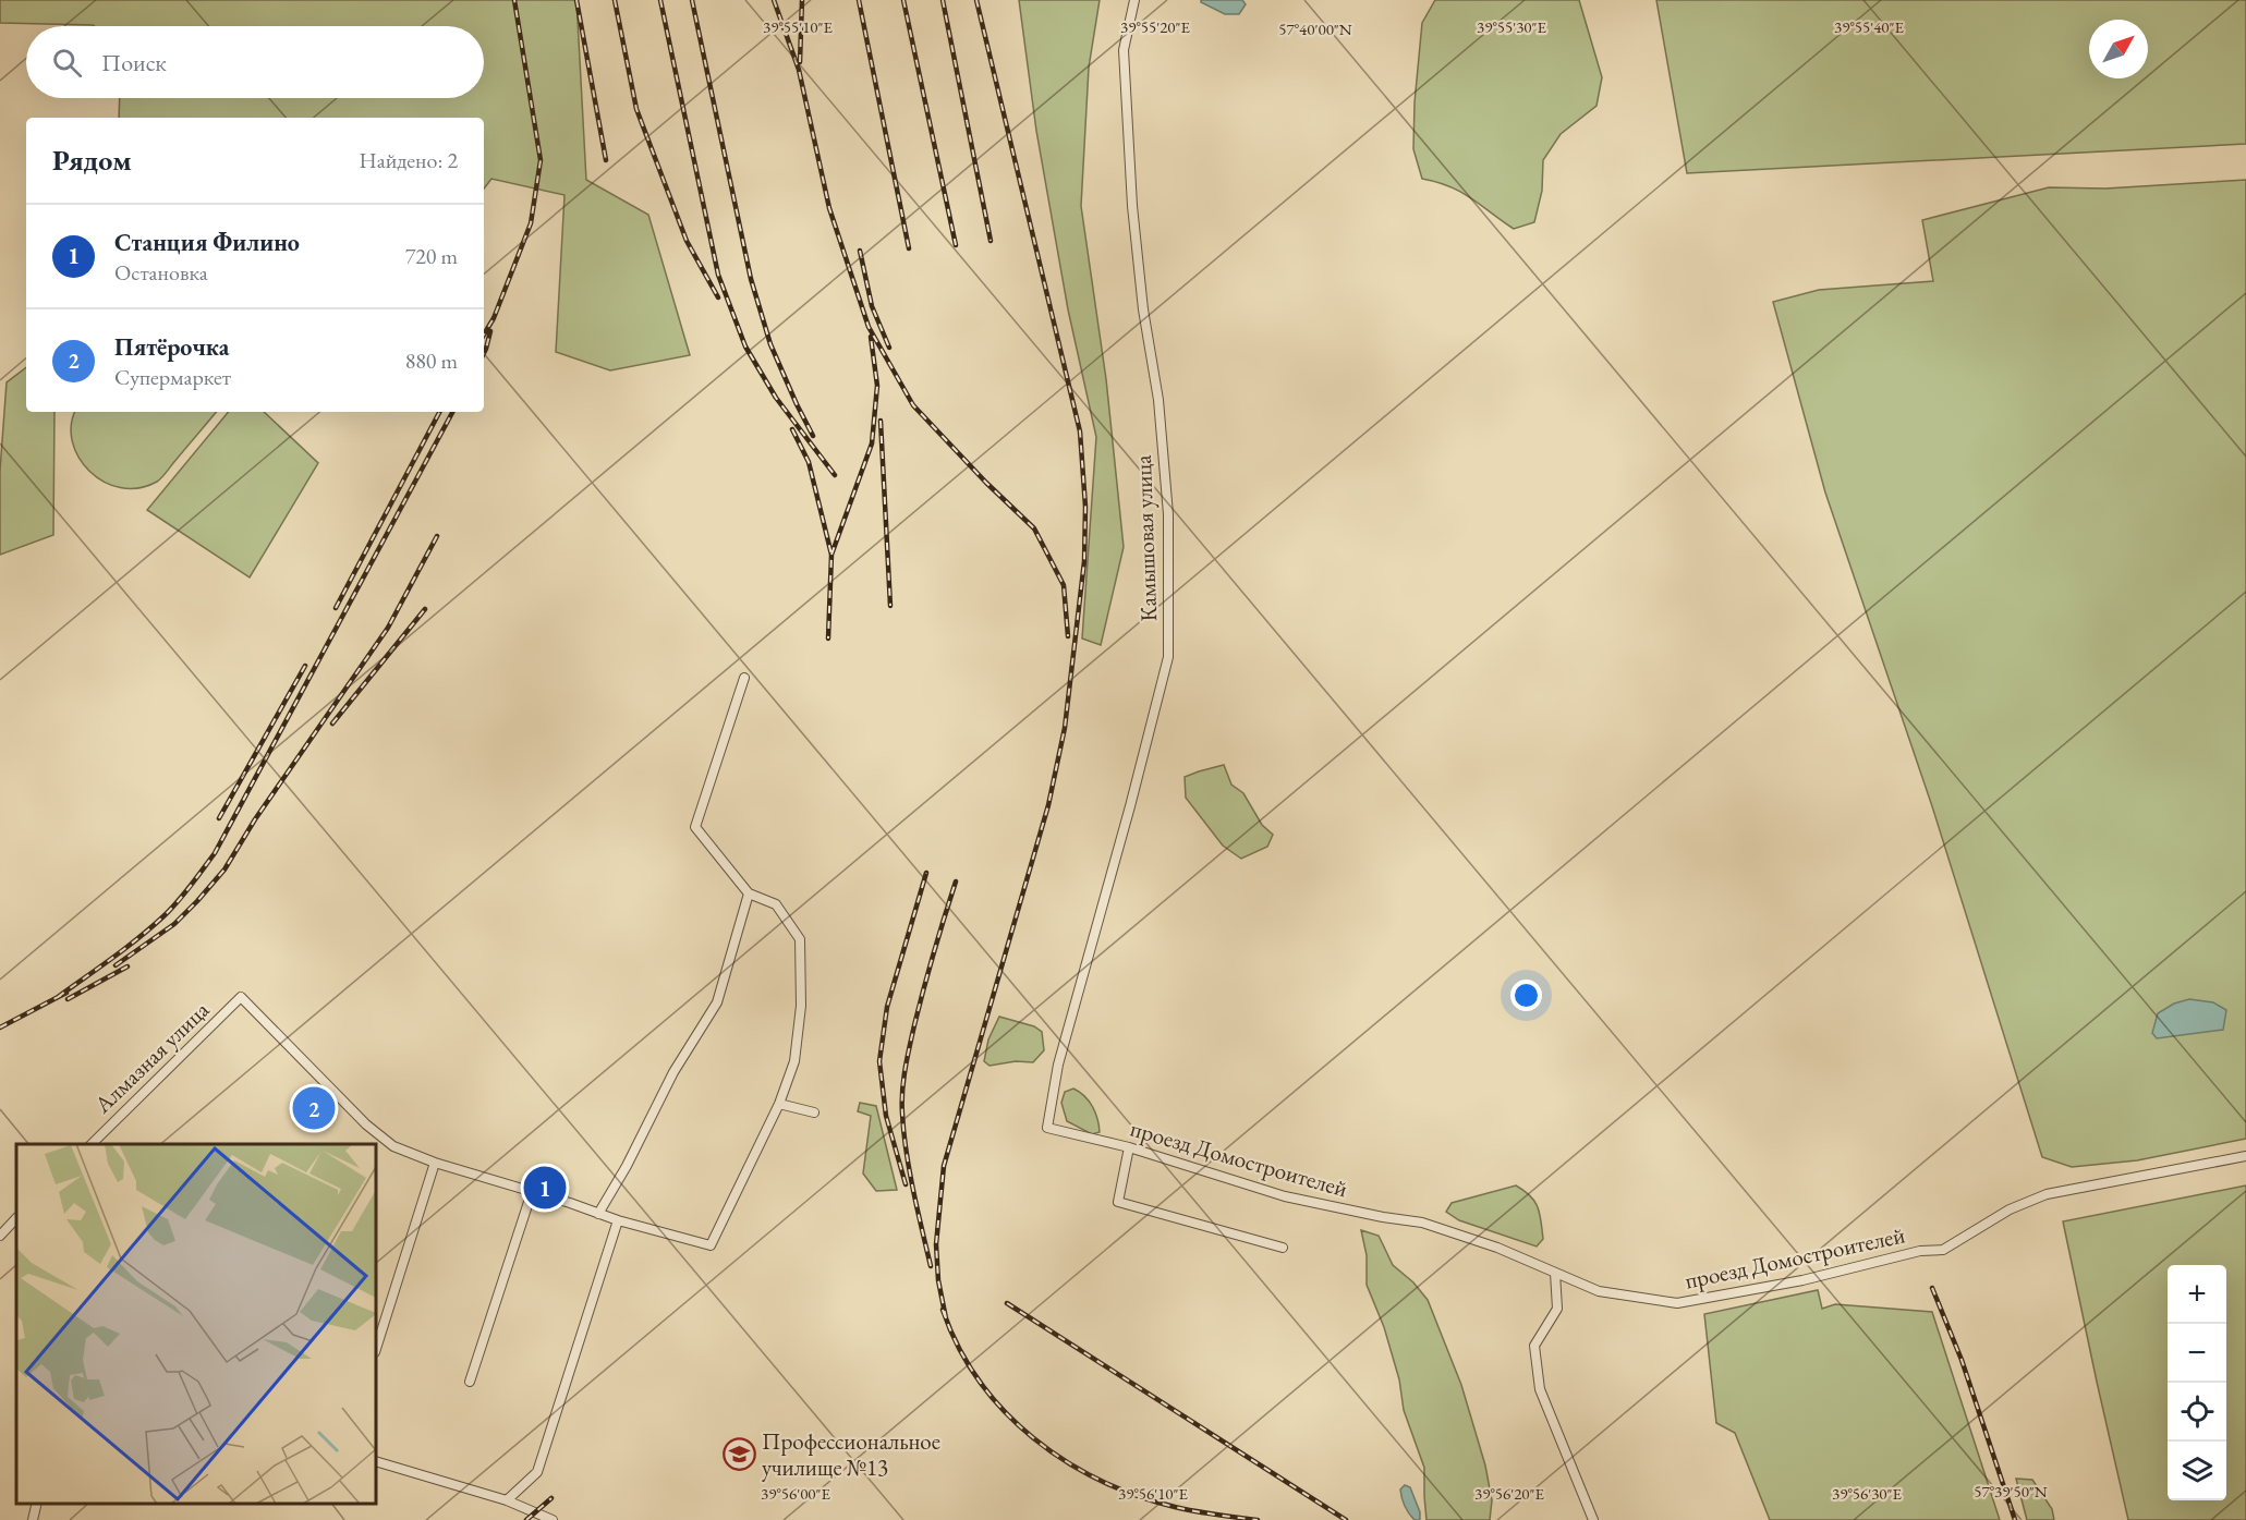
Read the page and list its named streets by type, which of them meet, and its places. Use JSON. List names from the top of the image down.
{
  "streets": {
    "street": ["Камышовая улица", "Алмазная улица", "проезд Домостроителей"]
  },
  "crossings": [
    ["Камышовая улица", "проезд Домостроителей"]
  ],
  "places": {
    "school or university": ["Профессиональное училище №13"]
  },
  "north": "top right",
  "page": {
    "search": "Поиск",
    "heading": ["Рядом", "Найдено: 2"],
    "list": [
      {
        "mark": "1",
        "name": "Станция Филино",
        "note": "Остановка",
        "value": "720 m"
      },
      {
        "mark": "2",
        "name": "Пятёрочка",
        "note": "Супермаркет",
        "value": "880 m"
      }
    ],
    "pins": ["2", "1"],
    "map_buttons": ["+", "−"]
  },
  "coordinates": [
    "39°55'10\"E",
    "39°55'20\"E",
    "39°55'30\"E",
    "39°55'40\"E",
    "57°40'00\"N",
    "57°39'50\"N",
    "39°56'00\"E",
    "39°56'10\"E",
    "39°56'20\"E",
    "39°56'30\"E"
  ]
}
